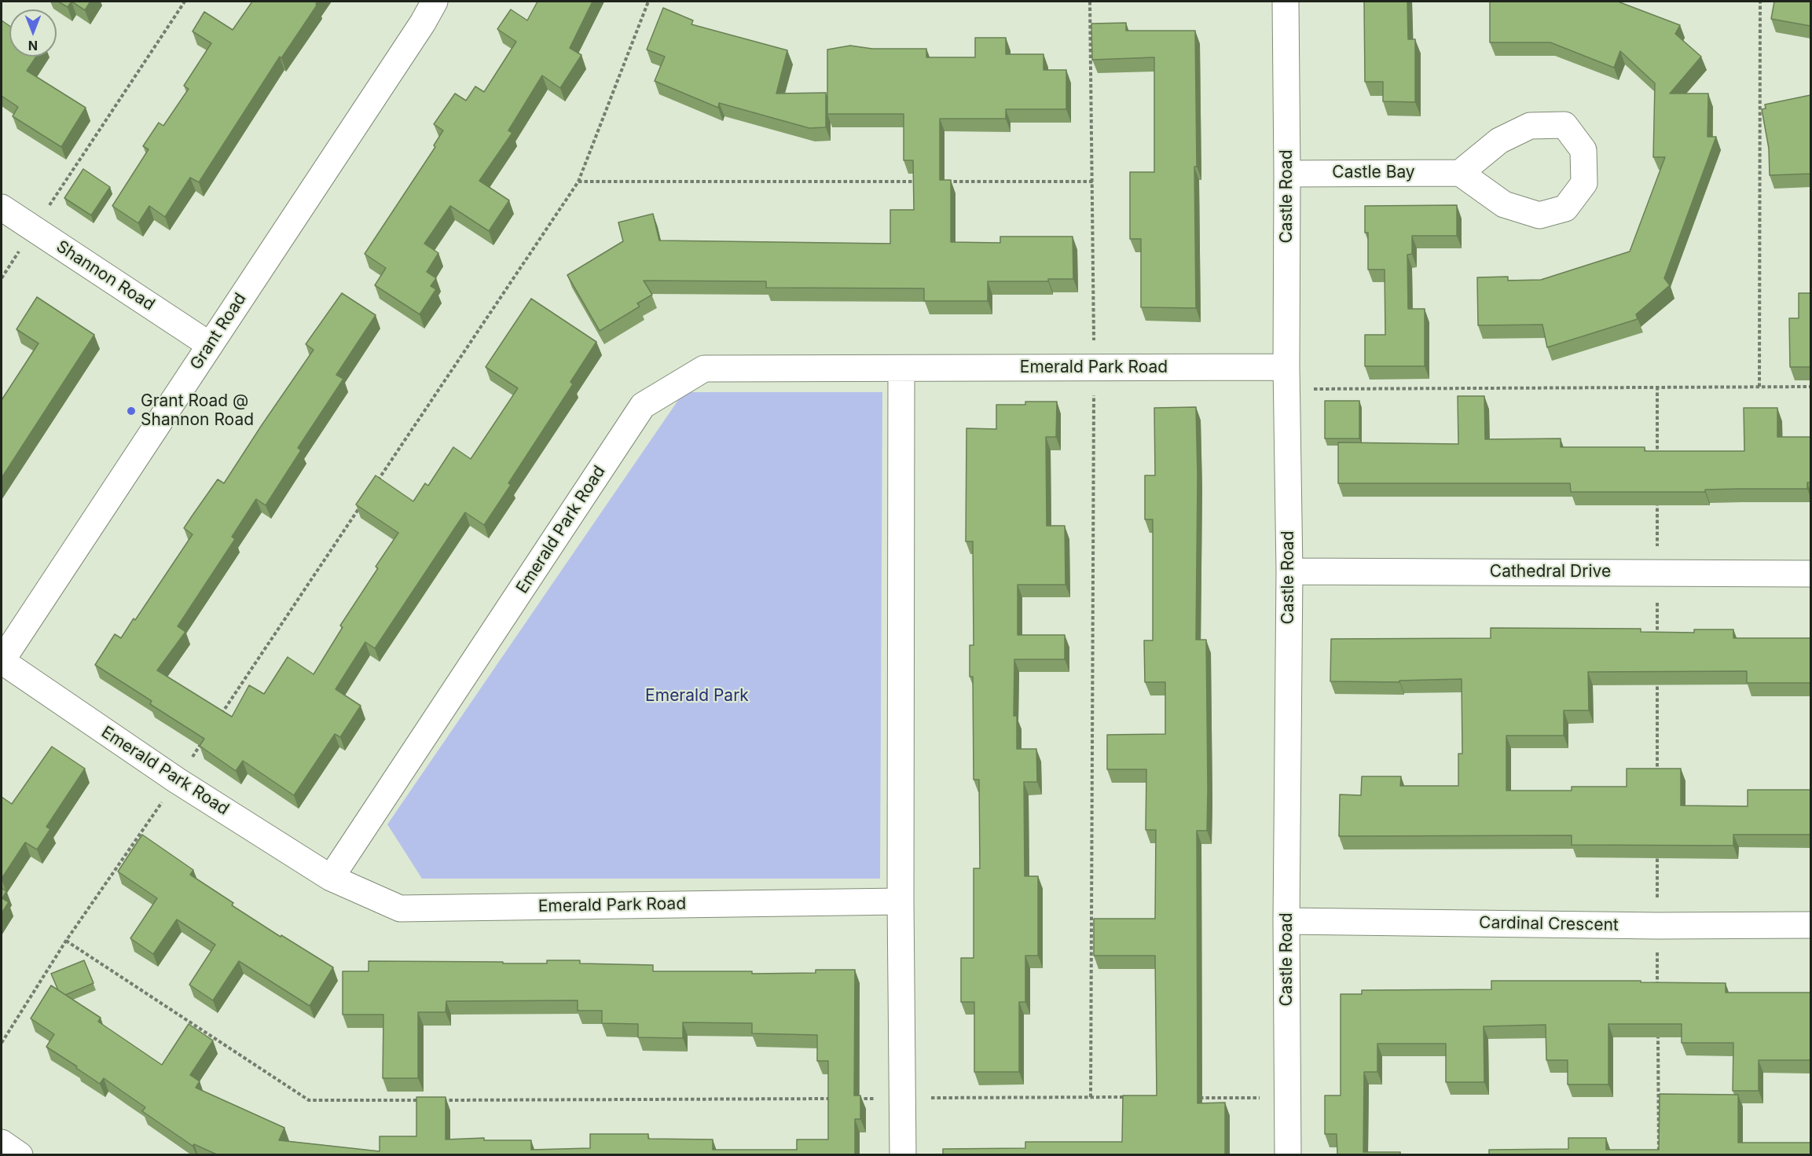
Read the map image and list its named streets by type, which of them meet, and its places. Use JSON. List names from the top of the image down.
{
  "streets": {
    "street": [
      "Castle Bay",
      "Castle Road",
      "Shannon Road",
      "Grant Road",
      "Emerald Park Road",
      "Cathedral Drive",
      "Cardinal Crescent"
    ]
  },
  "crossings": [
    ["Castle Bay", "Castle Road"],
    ["Castle Road", "Emerald Park Road"],
    ["Castle Road", "Cathedral Drive"],
    ["Castle Road", "Cardinal Crescent"],
    ["Shannon Road", "Grant Road"],
    ["Grant Road", "Emerald Park Road"]
  ],
  "parks": ["Emerald Park"],
  "places": ["Grant Road @ Shannon Road"],
  "north": "bottom"
}
